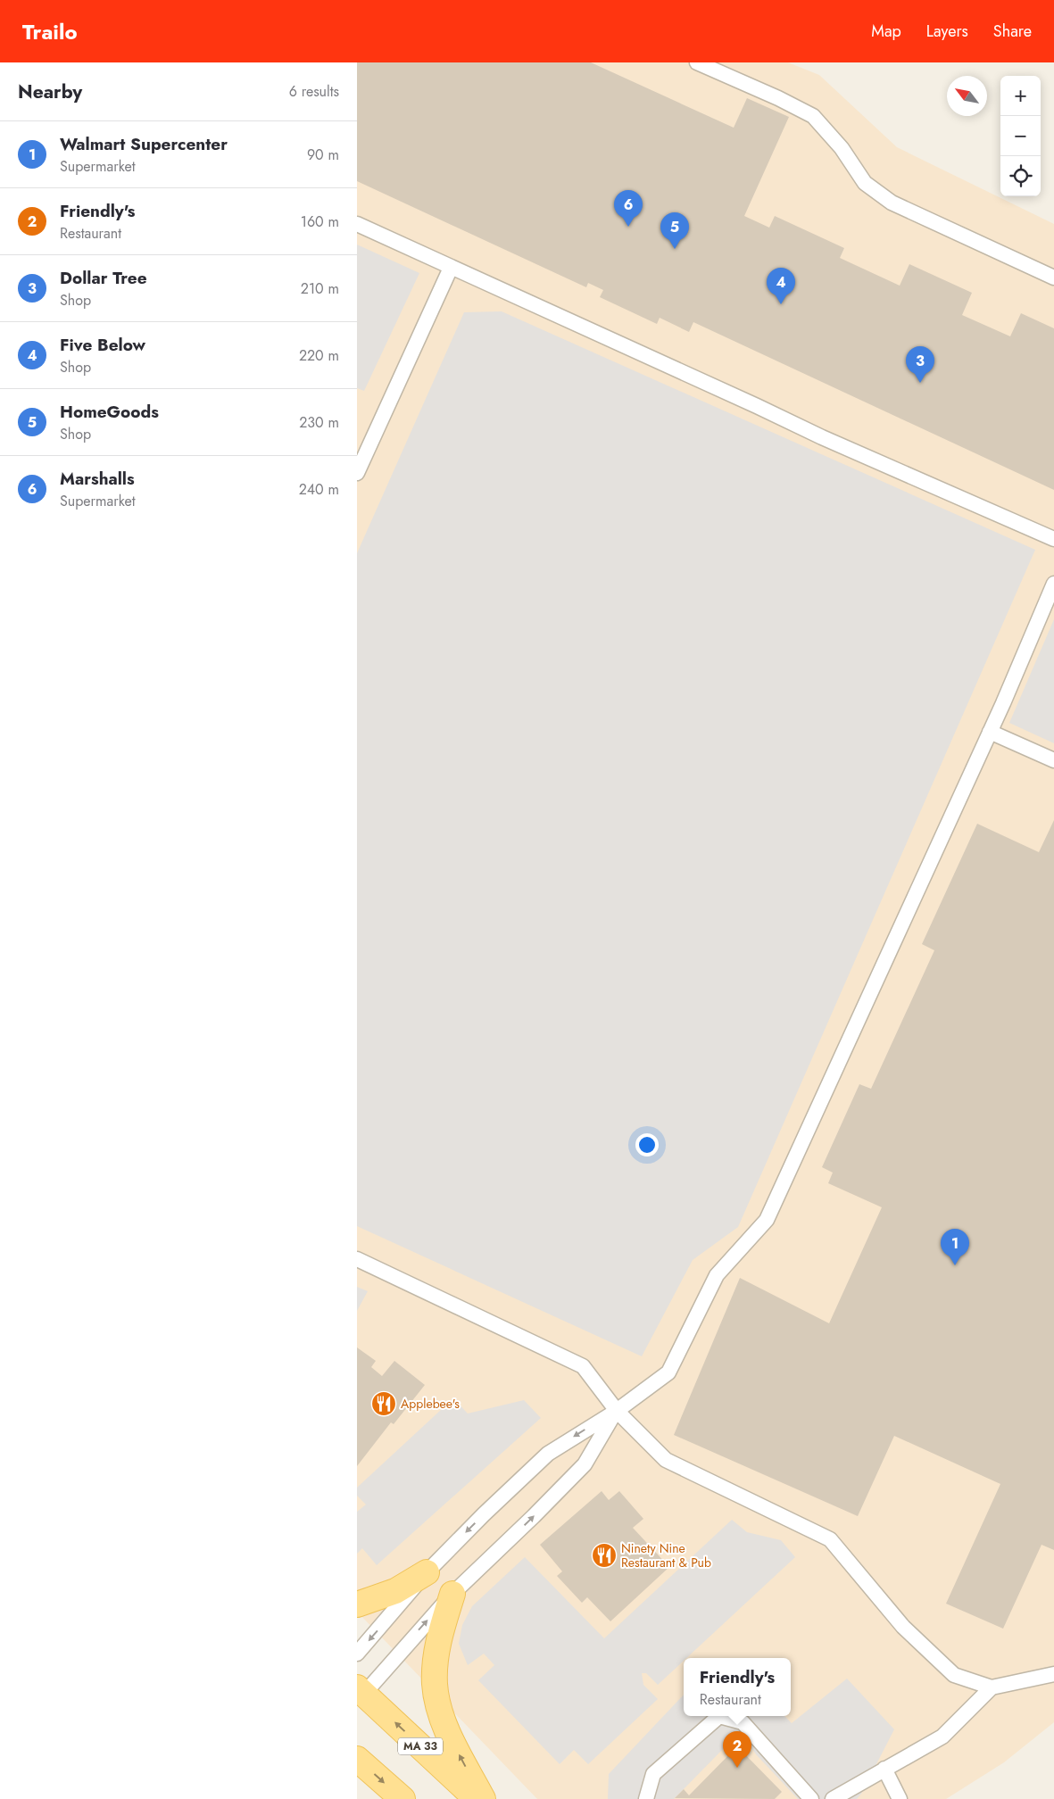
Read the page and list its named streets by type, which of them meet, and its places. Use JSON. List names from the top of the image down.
{
  "streets": {
    "main road": ["MA 33"]
  },
  "places": {
    "restaurant": ["Applebee's", "Ninety Nine Restaurant & Pub"]
  },
  "north": "top left",
  "page": {
    "header": "Trailo",
    "nav": ["Map", "Layers", "Share"],
    "heading": ["Nearby", "6 results"],
    "map_buttons": ["+", "−"],
    "list": [
      {
        "mark": "1",
        "name": "Walmart Supercenter",
        "note": "Supermarket",
        "value": "90 m"
      },
      {
        "mark": "2",
        "name": "Friendly's",
        "note": "Restaurant",
        "value": "160 m"
      },
      {
        "mark": "3",
        "name": "Dollar Tree",
        "note": "Shop",
        "value": "210 m"
      },
      {
        "mark": "4",
        "name": "Five Below",
        "note": "Shop",
        "value": "220 m"
      },
      {
        "mark": "5",
        "name": "HomeGoods",
        "note": "Shop",
        "value": "230 m"
      },
      {
        "mark": "6",
        "name": "Marshalls",
        "note": "Supermarket",
        "value": "240 m"
      }
    ],
    "pins": [
      "6",
      "5",
      "4",
      "3",
      "1",
      "2"
    ],
    "popup": ["Friendly's", "Restaurant"]
  }
}
